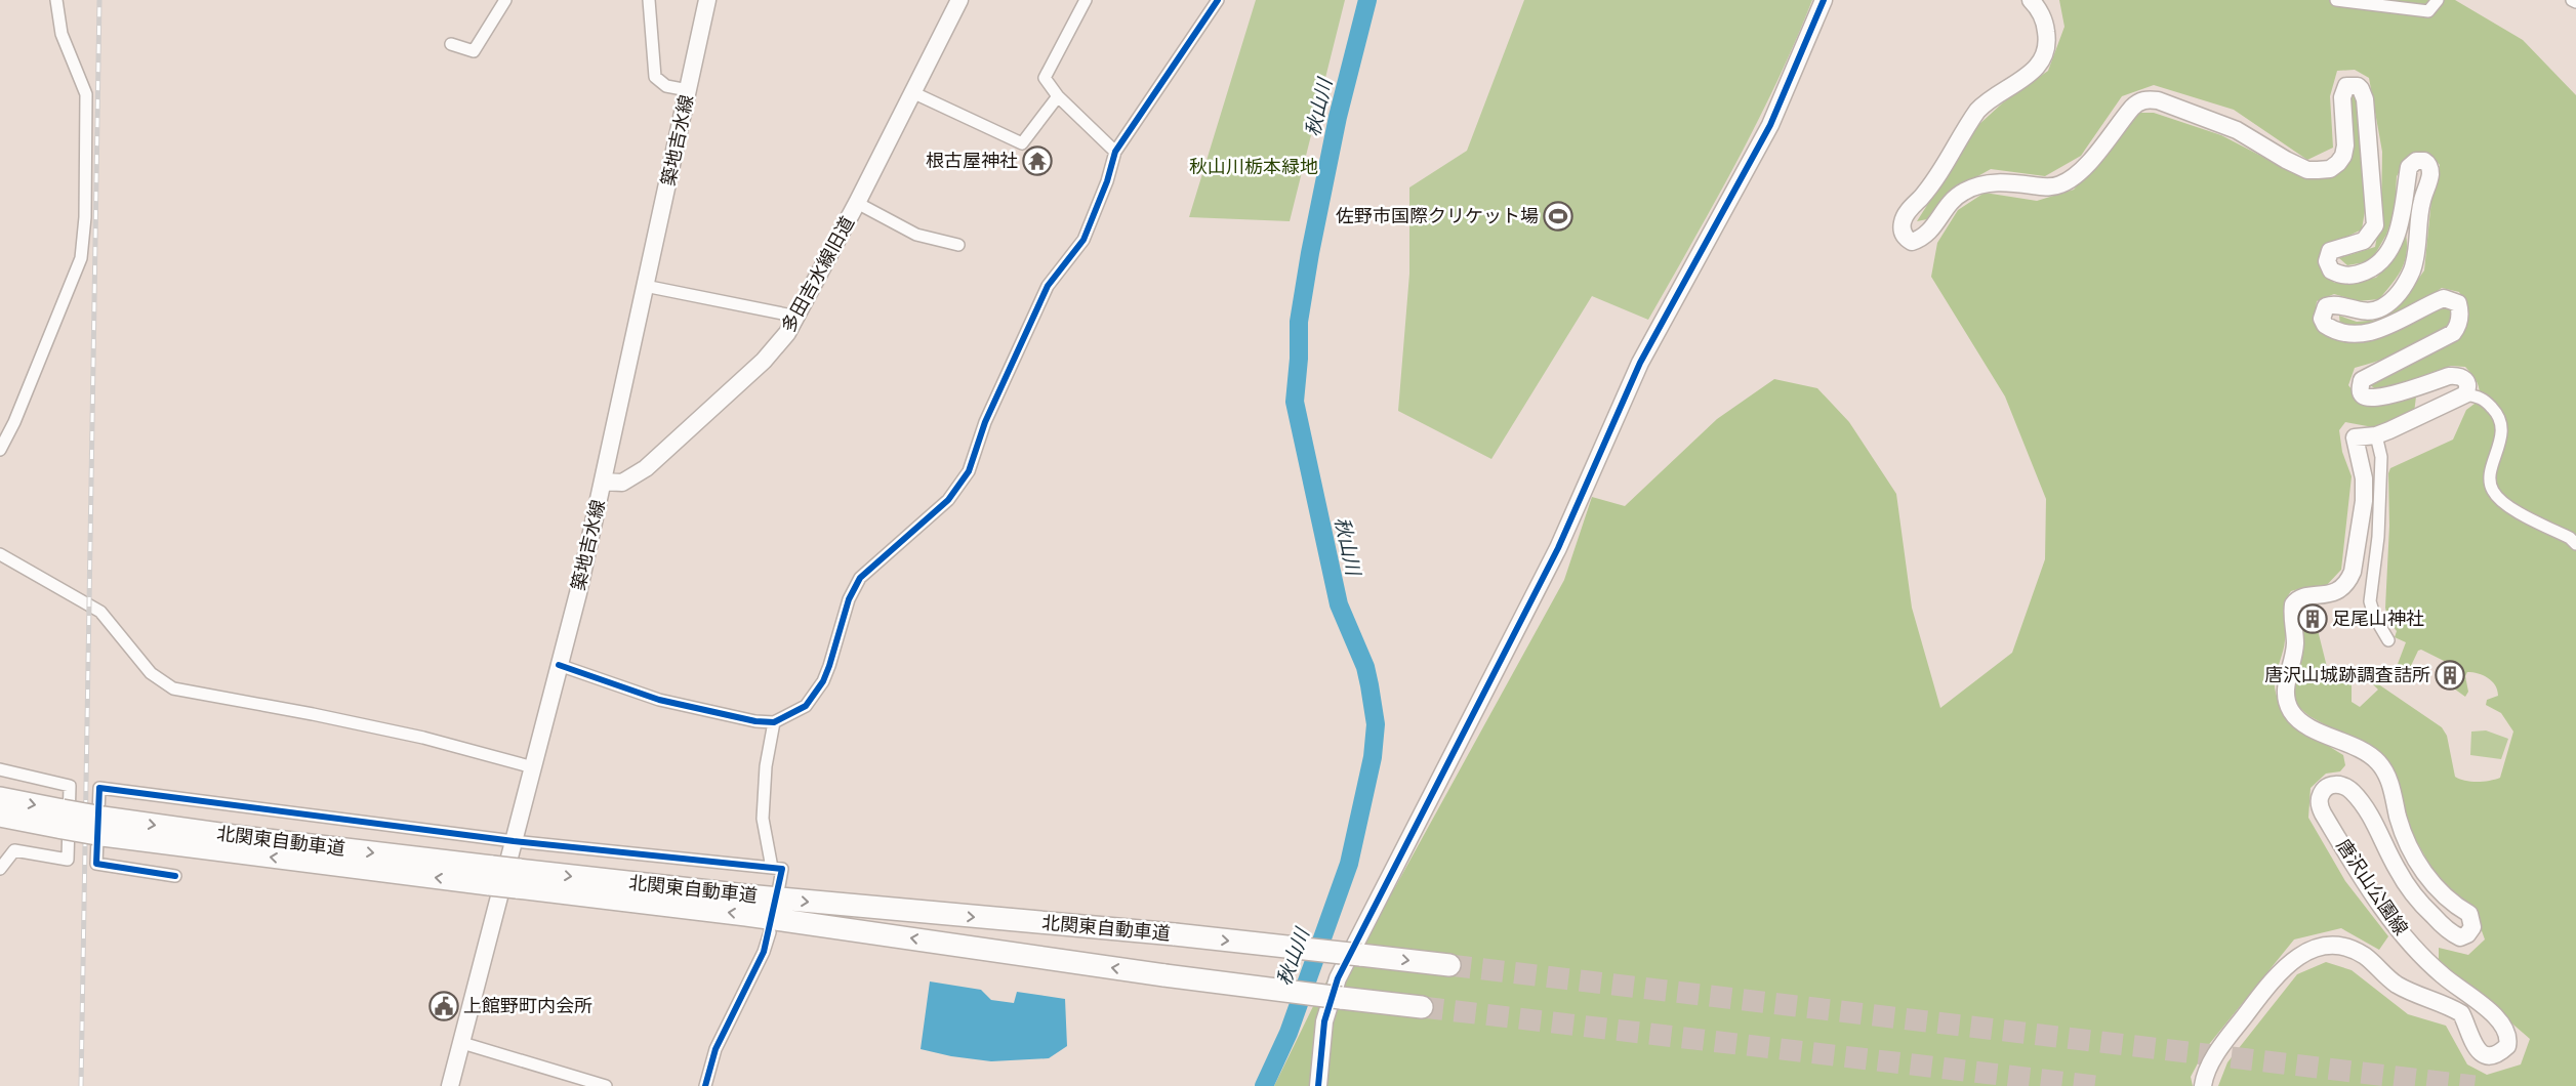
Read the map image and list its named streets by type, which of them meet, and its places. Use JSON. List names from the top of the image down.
{
  "streets": {
    "highway": ["北関東自動車道"],
    "main road": ["築地吉水線", "多田吉水線旧道", "唐沢山公園線"]
  },
  "crossings": [
    ["築地吉水線", "多田吉水線旧道"]
  ],
  "water": ["秋山川"],
  "parks": ["秋山川栃本緑地"],
  "places": {
    "temple": ["根古屋神社"],
    "sports": ["佐野市国際クリケット場"],
    "building": ["足尾山神社", "唐沢山城跡調査詰所"],
    "public building": ["上館野町内会所"]
  }
}
